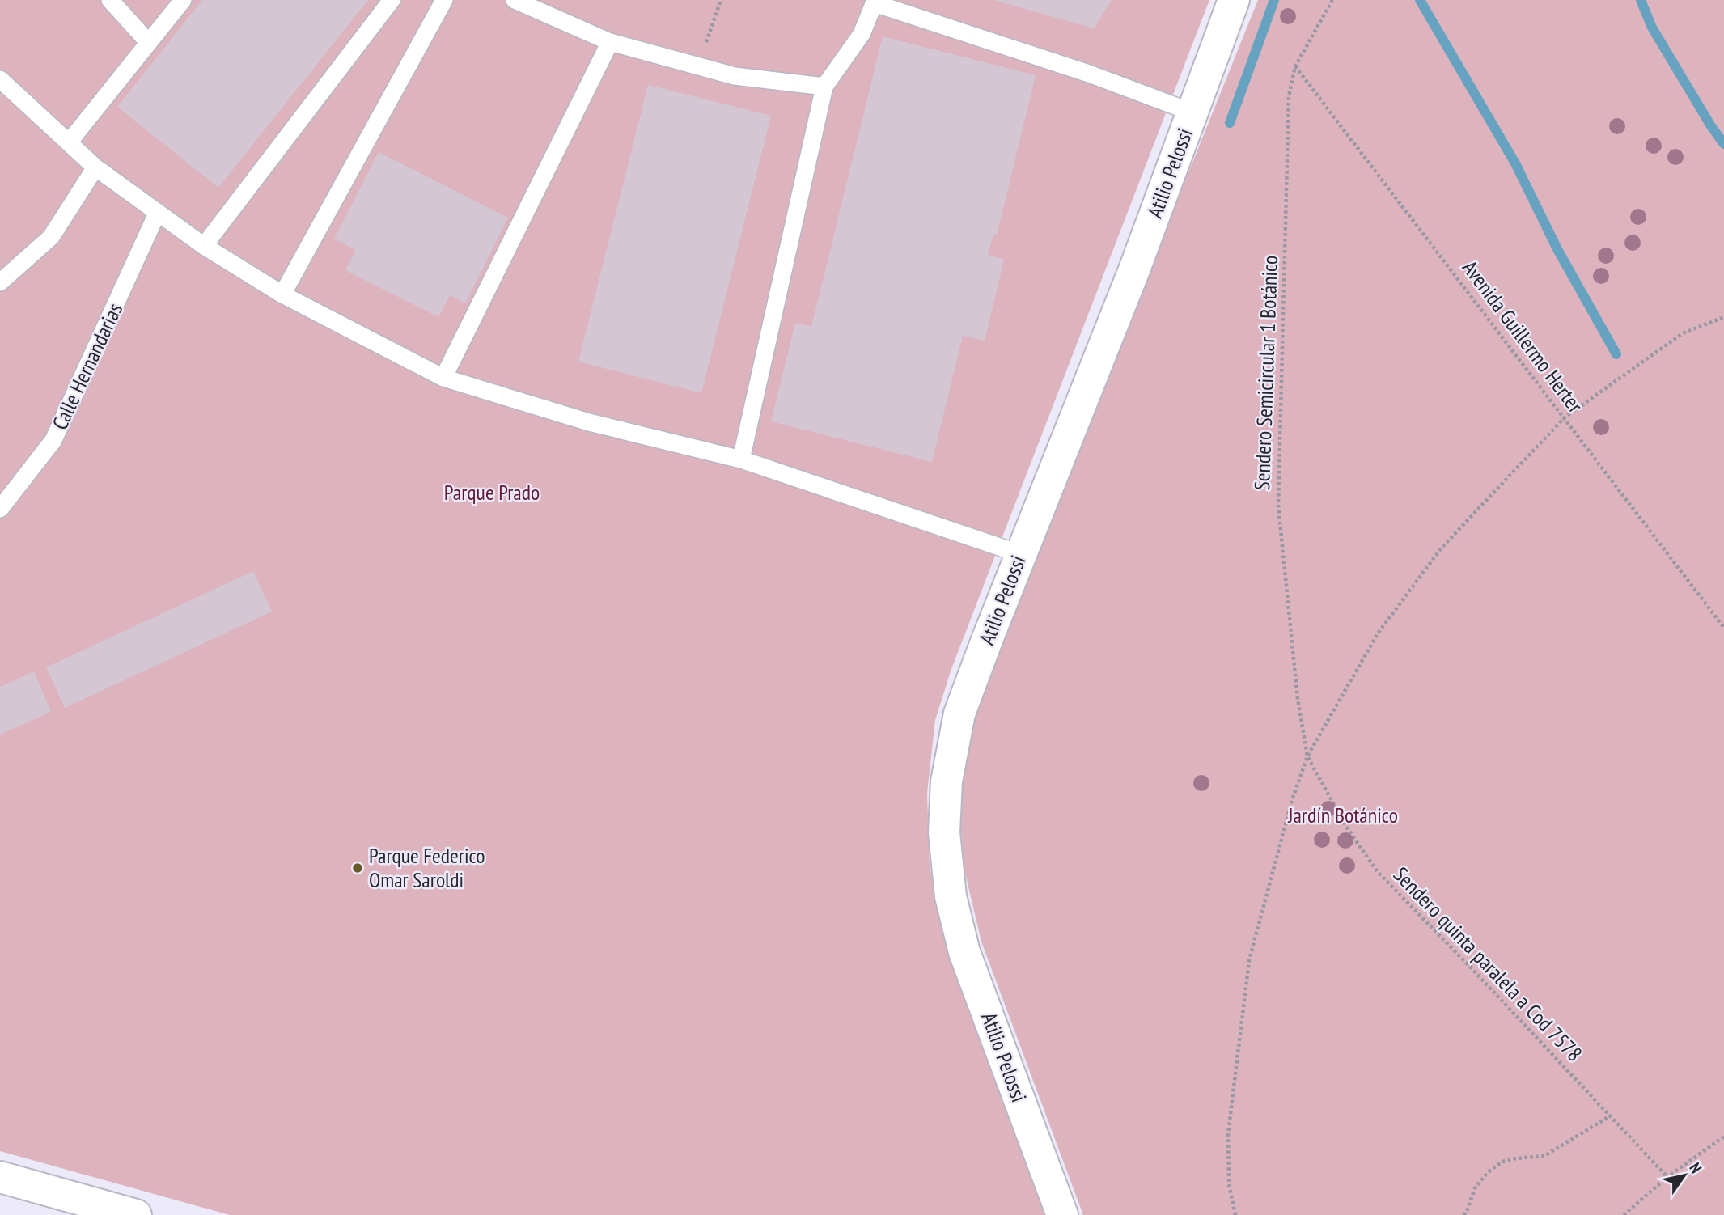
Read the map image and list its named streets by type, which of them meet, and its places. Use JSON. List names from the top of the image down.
{
  "streets": {
    "street": ["Atilio Pelossi"],
    "lane": ["Calle Hernandarias"],
    "path": ["Avenida Guillermo Herter", "Sendero Semicircular 1 Botánico", "Sendero quinta paralela a Cod 7578"]
  },
  "crossings": [
    ["Avenida Guillermo Herter", "Sendero Semicircular 1 Botánico"],
    ["Sendero Semicircular 1 Botánico", "Sendero quinta paralela a Cod 7578"]
  ],
  "parks": ["Parque Prado", "Jardín Botánico"],
  "places": ["Parque Federico Omar Saroldi"],
  "north": "top right"
}
